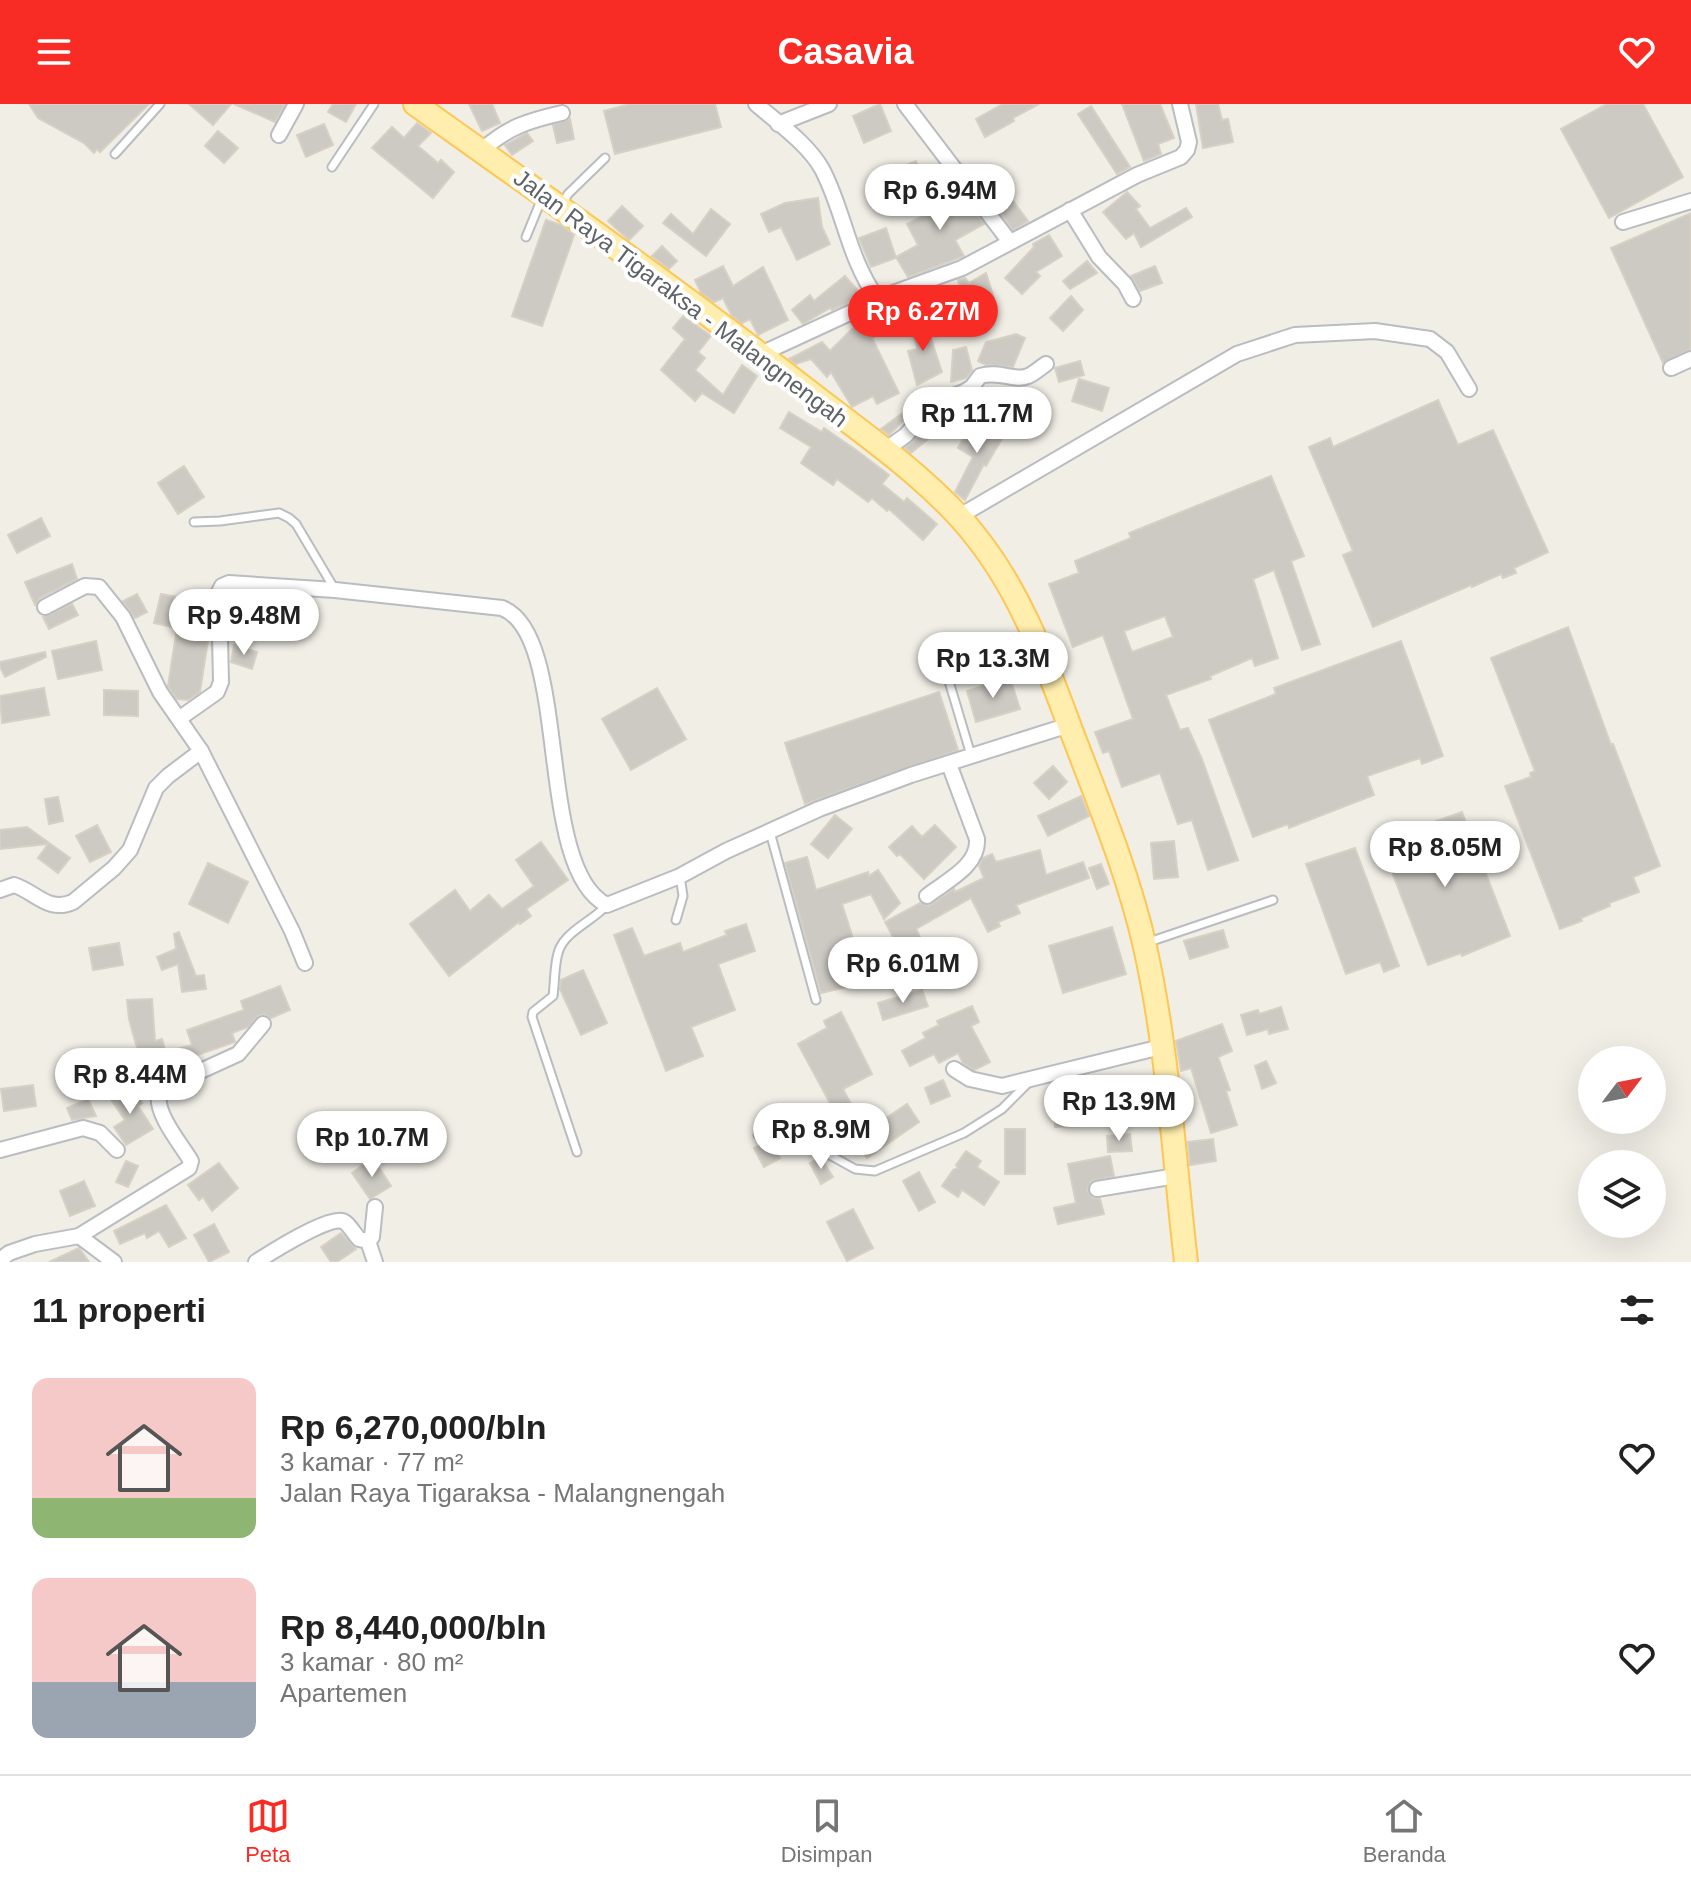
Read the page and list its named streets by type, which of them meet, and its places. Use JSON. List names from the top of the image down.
{
  "streets": {
    "main road": ["Jalan Raya Tigaraksa - Malangnengah"]
  },
  "north": "top right",
  "page": {
    "header": "Casavia",
    "price": [
      "Rp 6.94M",
      "Rp 6.27M",
      "Rp 11.7M",
      "Rp 9.48M",
      "Rp 13.3M",
      "Rp 8.05M",
      "Rp 6.01M",
      "Rp 8.44M",
      "Rp 13.9M",
      "Rp 8.9M",
      "Rp 10.7M"
    ],
    "heading": "11 properti",
    "list": [
      {
        "name": "Rp 6,270,000/bln",
        "note": "3 kamar · 77 m² · Jalan Raya Tigaraksa - Malangnengah"
      },
      {
        "name": "Rp 8,440,000/bln",
        "note": "3 kamar · 80 m² · Apartemen"
      }
    ],
    "tabs": ["Peta", "Disimpan", "Beranda"]
  }
}
